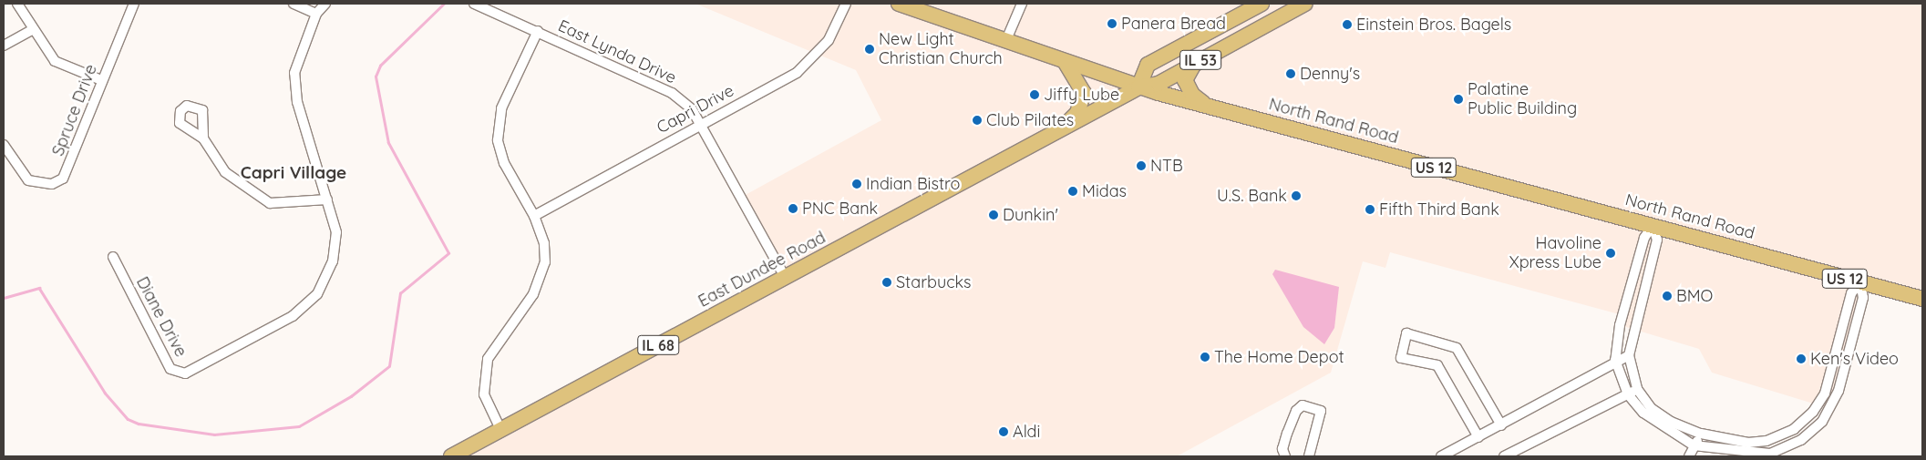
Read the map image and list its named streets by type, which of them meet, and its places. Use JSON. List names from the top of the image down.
{
  "streets": {
    "main road": [
      "IL 53",
      "North Rand Road",
      "US 12",
      "East Dundee Road",
      "IL 68"
    ],
    "street": [
      "East Lynda Drive",
      "Capri Drive",
      "Spruce Drive",
      "Diane Drive"
    ]
  },
  "crossings": [
    ["East Lynda Drive", "Capri Drive"],
    ["East Lynda Drive", "East Dundee Road"],
    ["IL 53", "North Rand Road"],
    ["IL 53", "East Dundee Road"],
    ["North Rand Road", "East Dundee Road"]
  ],
  "districts": ["Capri Village"],
  "places": [
    "Panera Bread",
    "Einstein Bros. Bagels",
    "New Light Christian Church",
    "Denny's",
    "Jiffy Lube",
    "Palatine Public Building",
    "Club Pilates",
    "NTB",
    "Indian Bistro",
    "Midas",
    "U.S. Bank",
    "PNC Bank",
    "Fifth Third Bank",
    "Dunkin'",
    "Havoline Xpress Lube",
    "Starbucks",
    "BMO",
    "The Home Depot",
    "Ken's Video",
    "Aldi"
  ]
}
